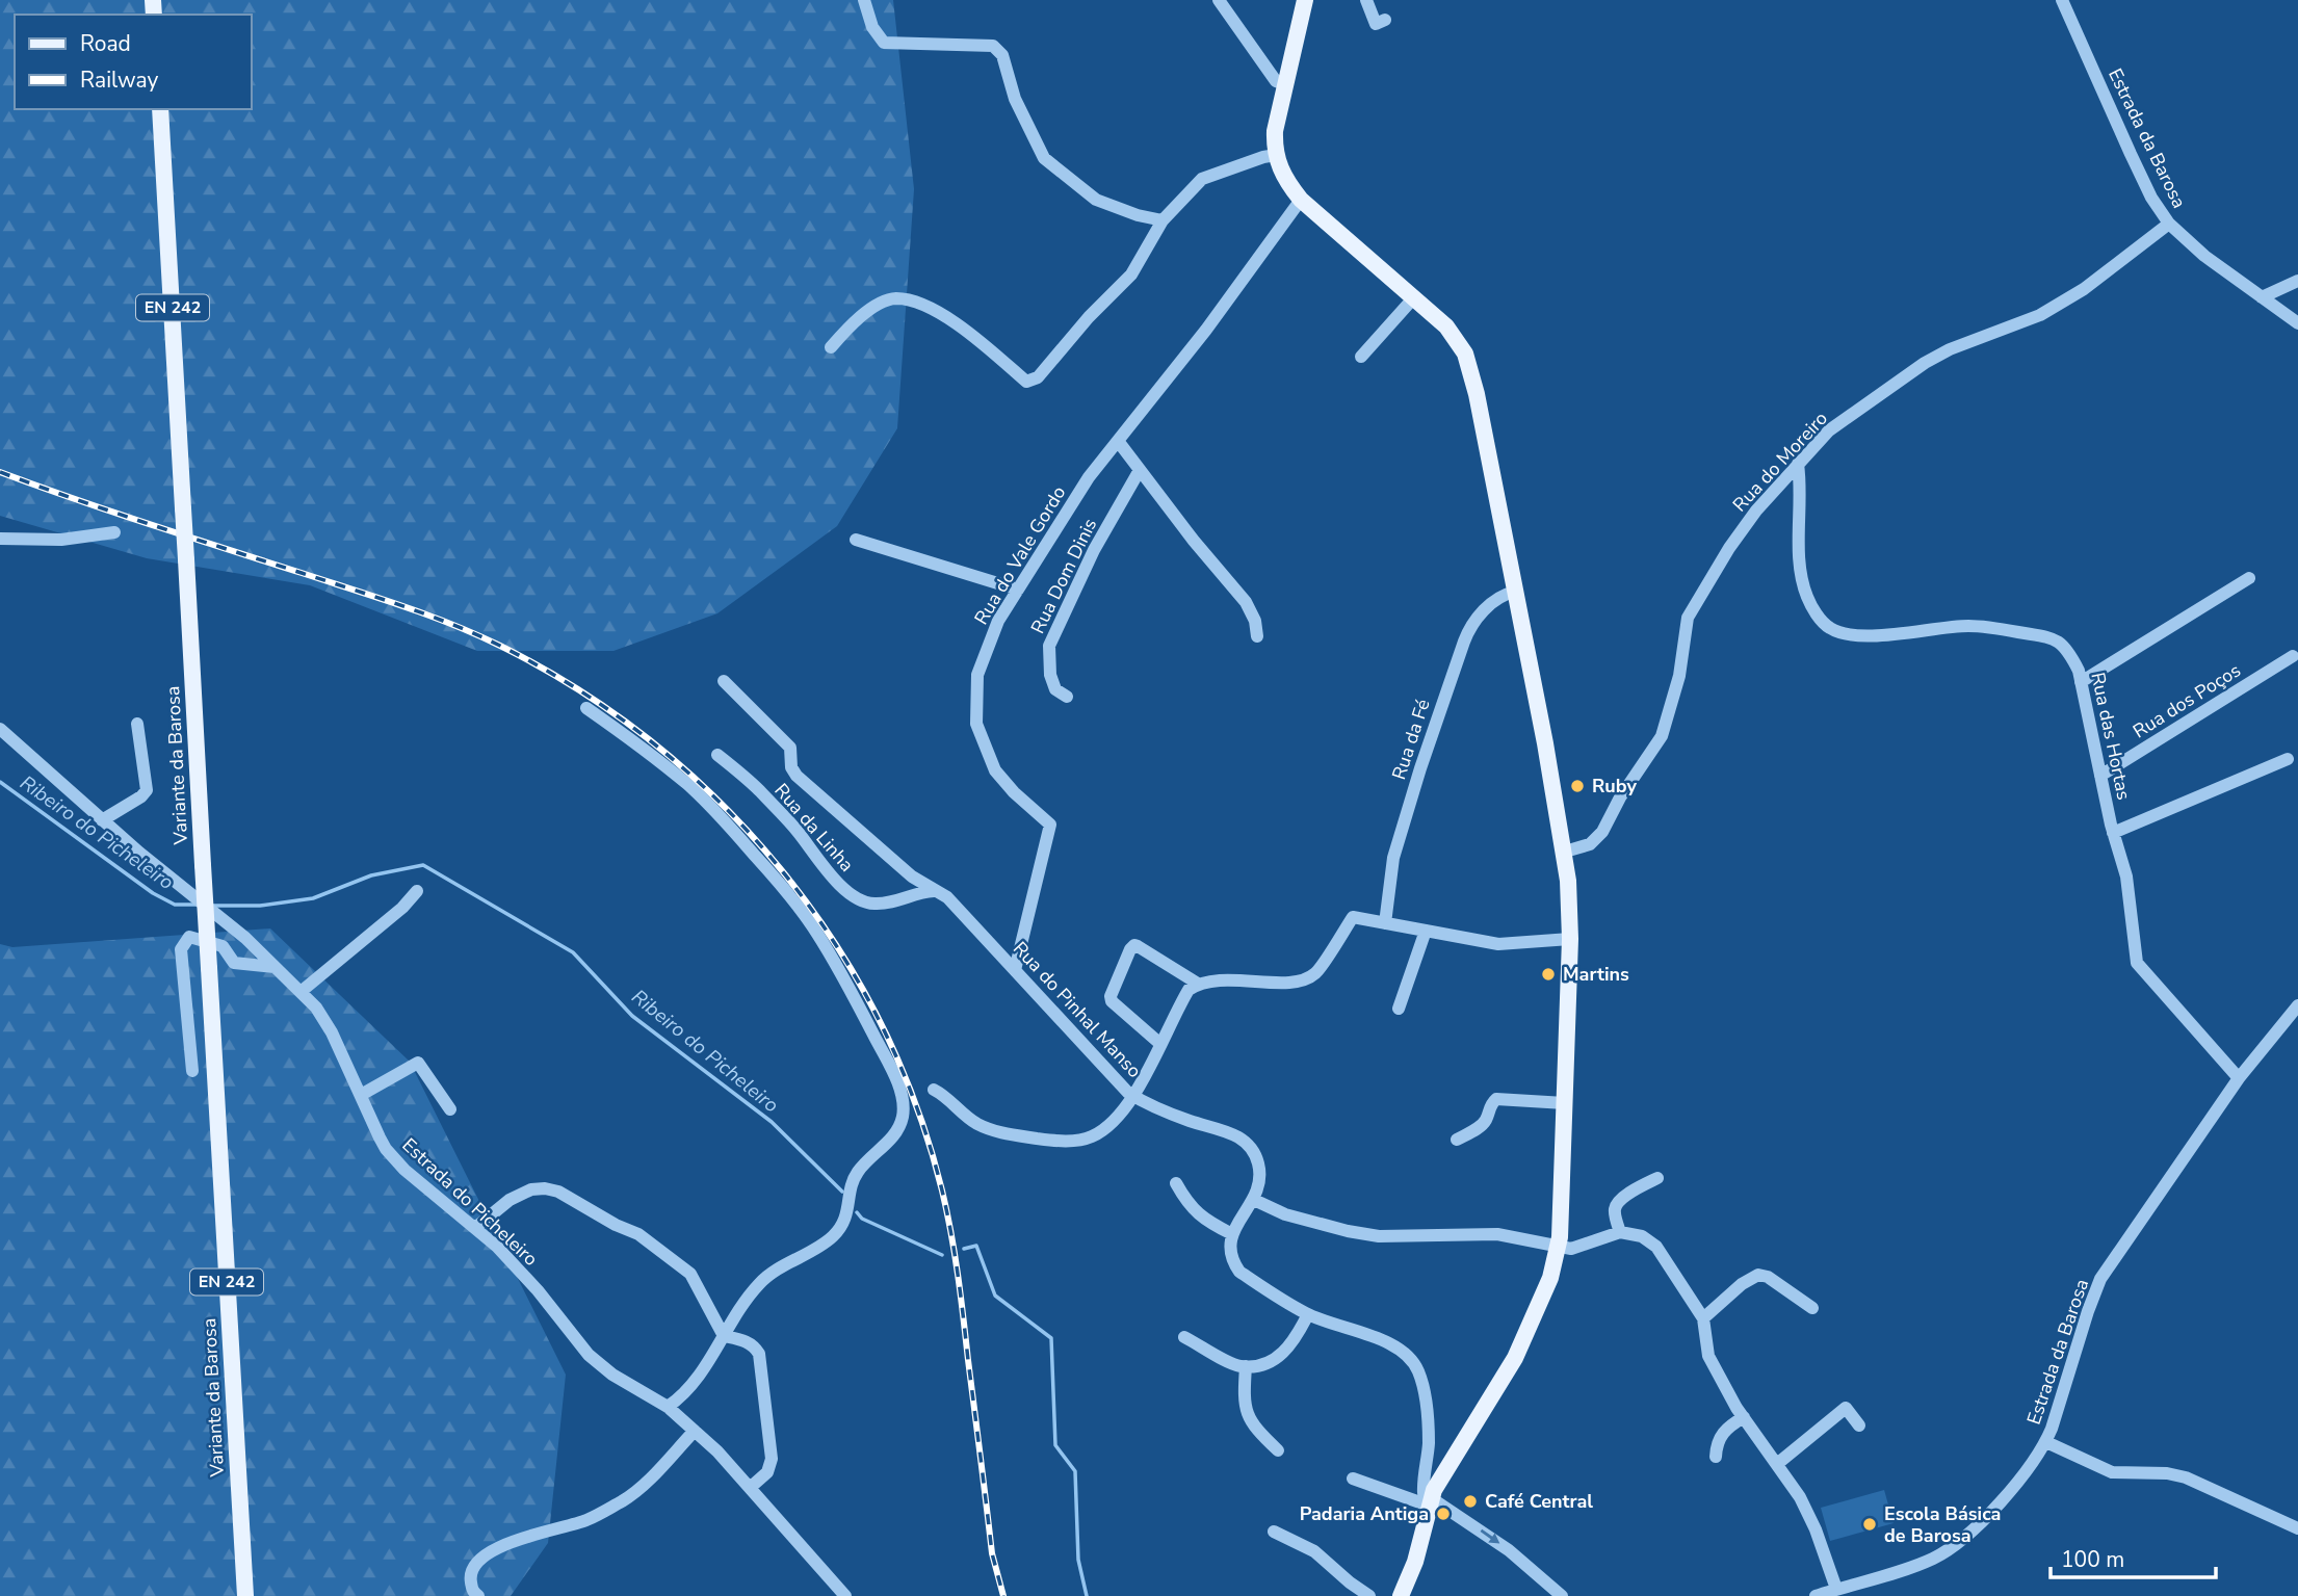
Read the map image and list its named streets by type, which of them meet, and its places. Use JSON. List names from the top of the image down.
{
  "streets": {
    "main road": ["EN 242", "Variante da Barosa"],
    "street": [
      "Estrada da Barosa",
      "Rua do Moreiro",
      "Rua do Vale Gordo",
      "Rua Dom Dinis",
      "Rua dos Poços",
      "Rua das Hortas",
      "Rua da Fé",
      "Rua da Linha",
      "Rua do Pinhal Manso",
      "Estrada do Picheleiro"
    ]
  },
  "crossings": [
    ["Estrada da Barosa", "Rua do Moreiro"],
    ["Estrada da Barosa", "Rua das Hortas"],
    ["Rua do Moreiro", "Rua das Hortas"],
    ["Rua do Vale Gordo", "Rua do Pinhal Manso"],
    ["Rua dos Poços", "Rua das Hortas"],
    ["Rua da Linha", "Rua do Pinhal Manso"]
  ],
  "water": ["Ribeiro do Picheleiro"],
  "places": [
    "Ruby",
    "Martins",
    "Café Central",
    "Padaria Antiga",
    "Escola Básica de Barosa"
  ],
  "legend": ["Road", "Railway"],
  "scale_bar": "100 m"
}
